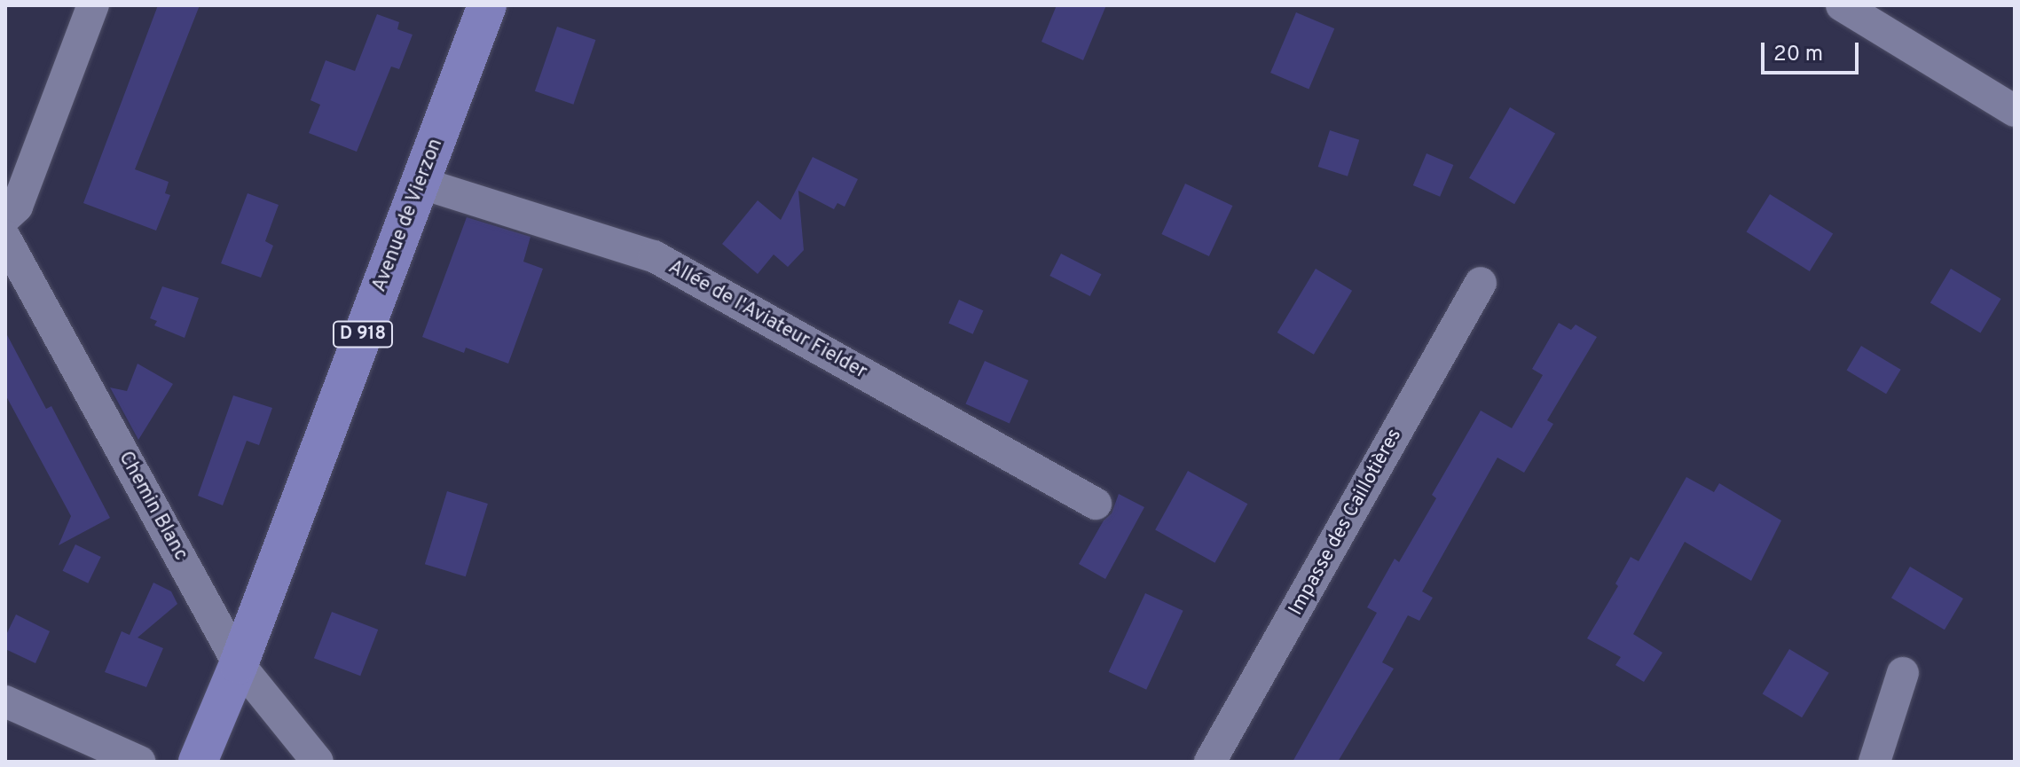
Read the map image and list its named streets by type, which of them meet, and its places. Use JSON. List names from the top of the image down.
{
  "streets": {
    "main road": ["Avenue de Vierzon", "D 918"],
    "street": ["Allée de l'Aviateur Fielder", "Chemin Blanc", "Impasse des Caillotières"]
  },
  "crossings": [
    ["Avenue de Vierzon", "Allée de l'Aviateur Fielder"],
    ["Avenue de Vierzon", "D 918"],
    ["Avenue de Vierzon", "Chemin Blanc"],
    ["D 918", "Chemin Blanc"]
  ],
  "scale_bar": "20 m"
}
